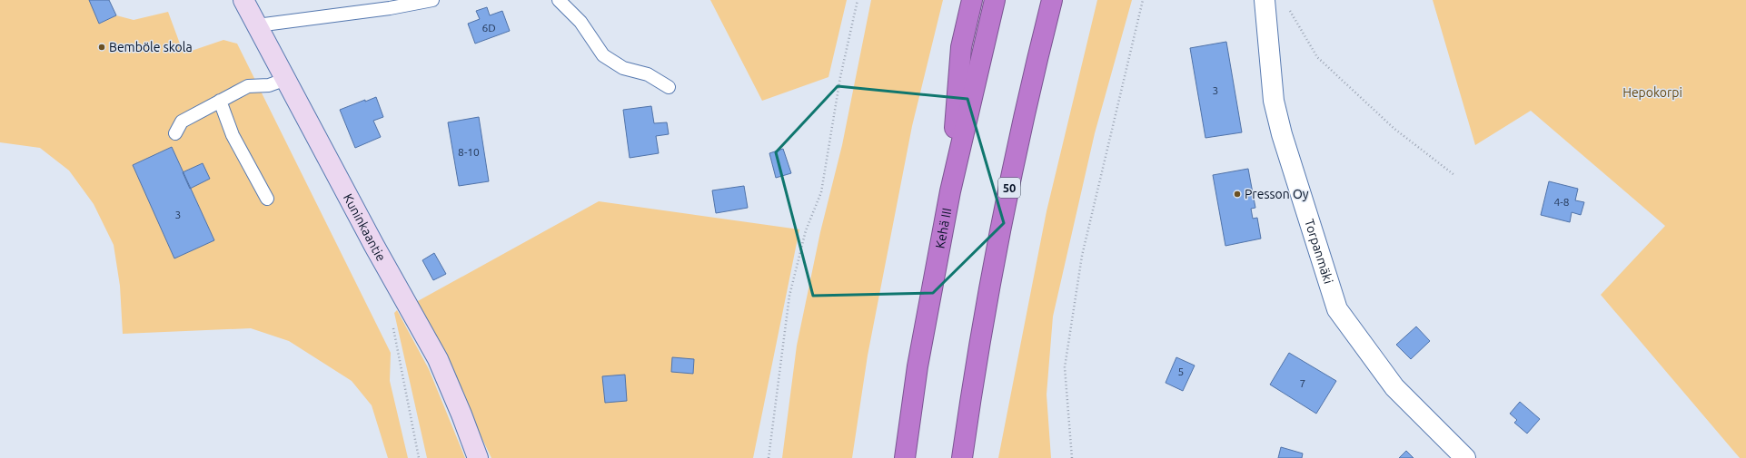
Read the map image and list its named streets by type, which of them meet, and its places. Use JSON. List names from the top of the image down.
{
  "streets": {
    "highway": ["50", "Kehä III"],
    "main road": ["Kuninkaantie"],
    "street": ["Torpanmäki"]
  },
  "parks": ["Hepokorpi"],
  "places": ["Bemböle skola", "Presson Oy"],
  "house_numbers": [
    "6D",
    "3",
    "8-10",
    "4-8",
    "3",
    "5",
    "7"
  ]
}
